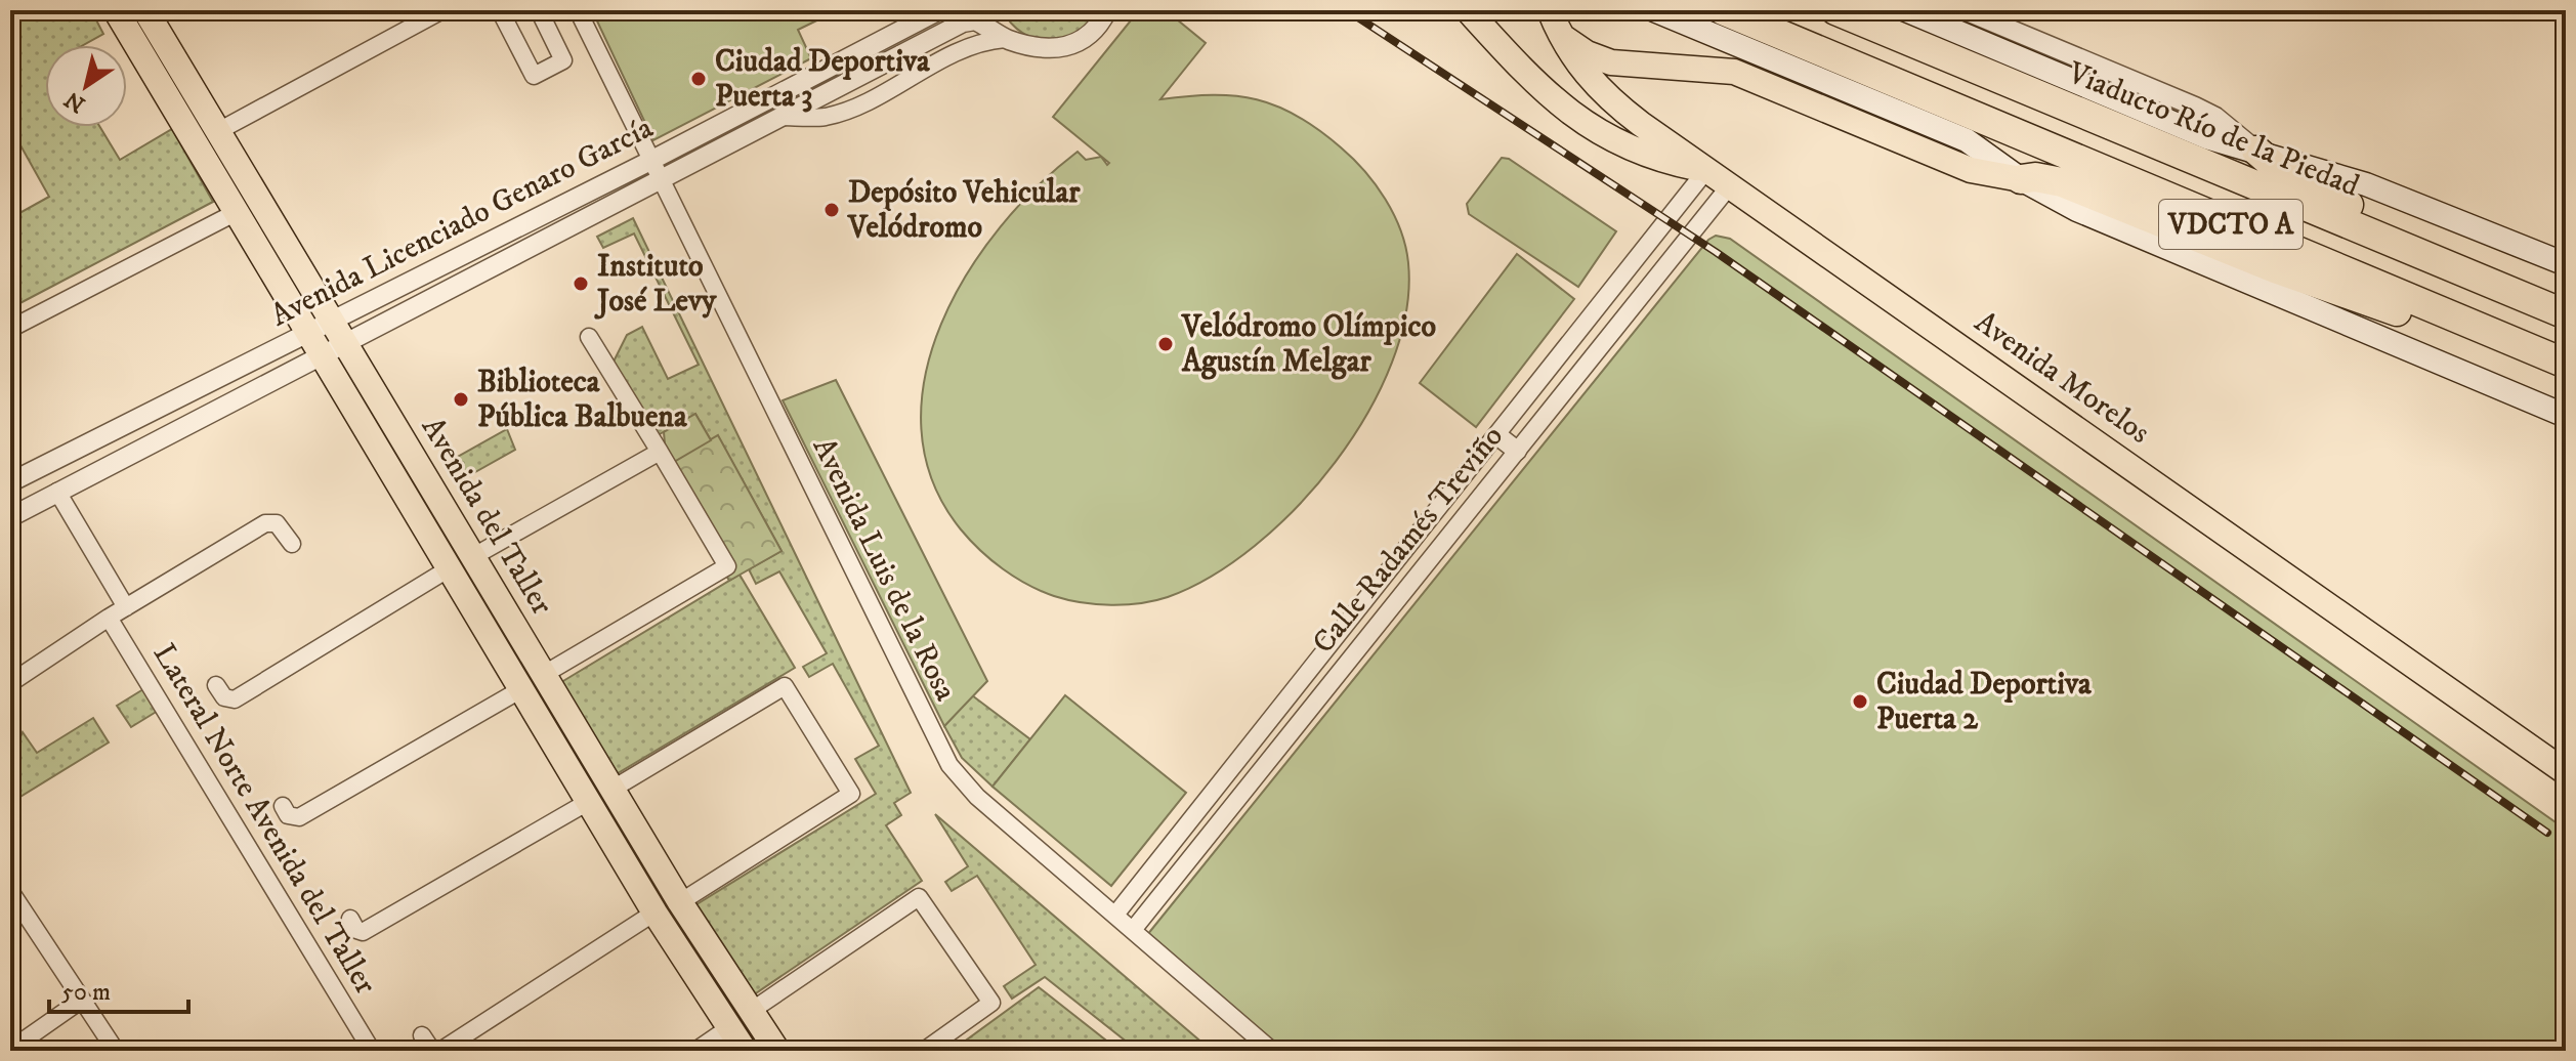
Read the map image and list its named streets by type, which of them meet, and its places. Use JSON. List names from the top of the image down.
{
  "streets": {
    "highway": ["Viaducto Río de la Piedad", "VDCTO A"],
    "main road": ["Avenida Morelos", "Avenida del Taller"],
    "street": [
      "Avenida Licenciado Genaro García",
      "Calle Radamés Treviño",
      "Avenida Luis de la Rosa",
      "Lateral Norte Avenida del Taller"
    ]
  },
  "crossings": [
    ["Avenida Licenciado Genaro García", "Avenida del Taller"],
    ["Avenida Licenciado Genaro García", "Avenida Luis de la Rosa"],
    ["Avenida Morelos", "Calle Radamés Treviño"],
    ["Calle Radamés Treviño", "Avenida Luis de la Rosa"]
  ],
  "places": [
    "Ciudad Deportiva Puerta 3",
    "Depósito Vehicular Velódromo",
    "Instituto José Levy",
    "Velódromo Olímpico Agustín Melgar",
    "Biblioteca Pública Balbuena",
    "Ciudad Deportiva Puerta 2"
  ],
  "scale_bar": "50 m",
  "north": "bottom left"
}
